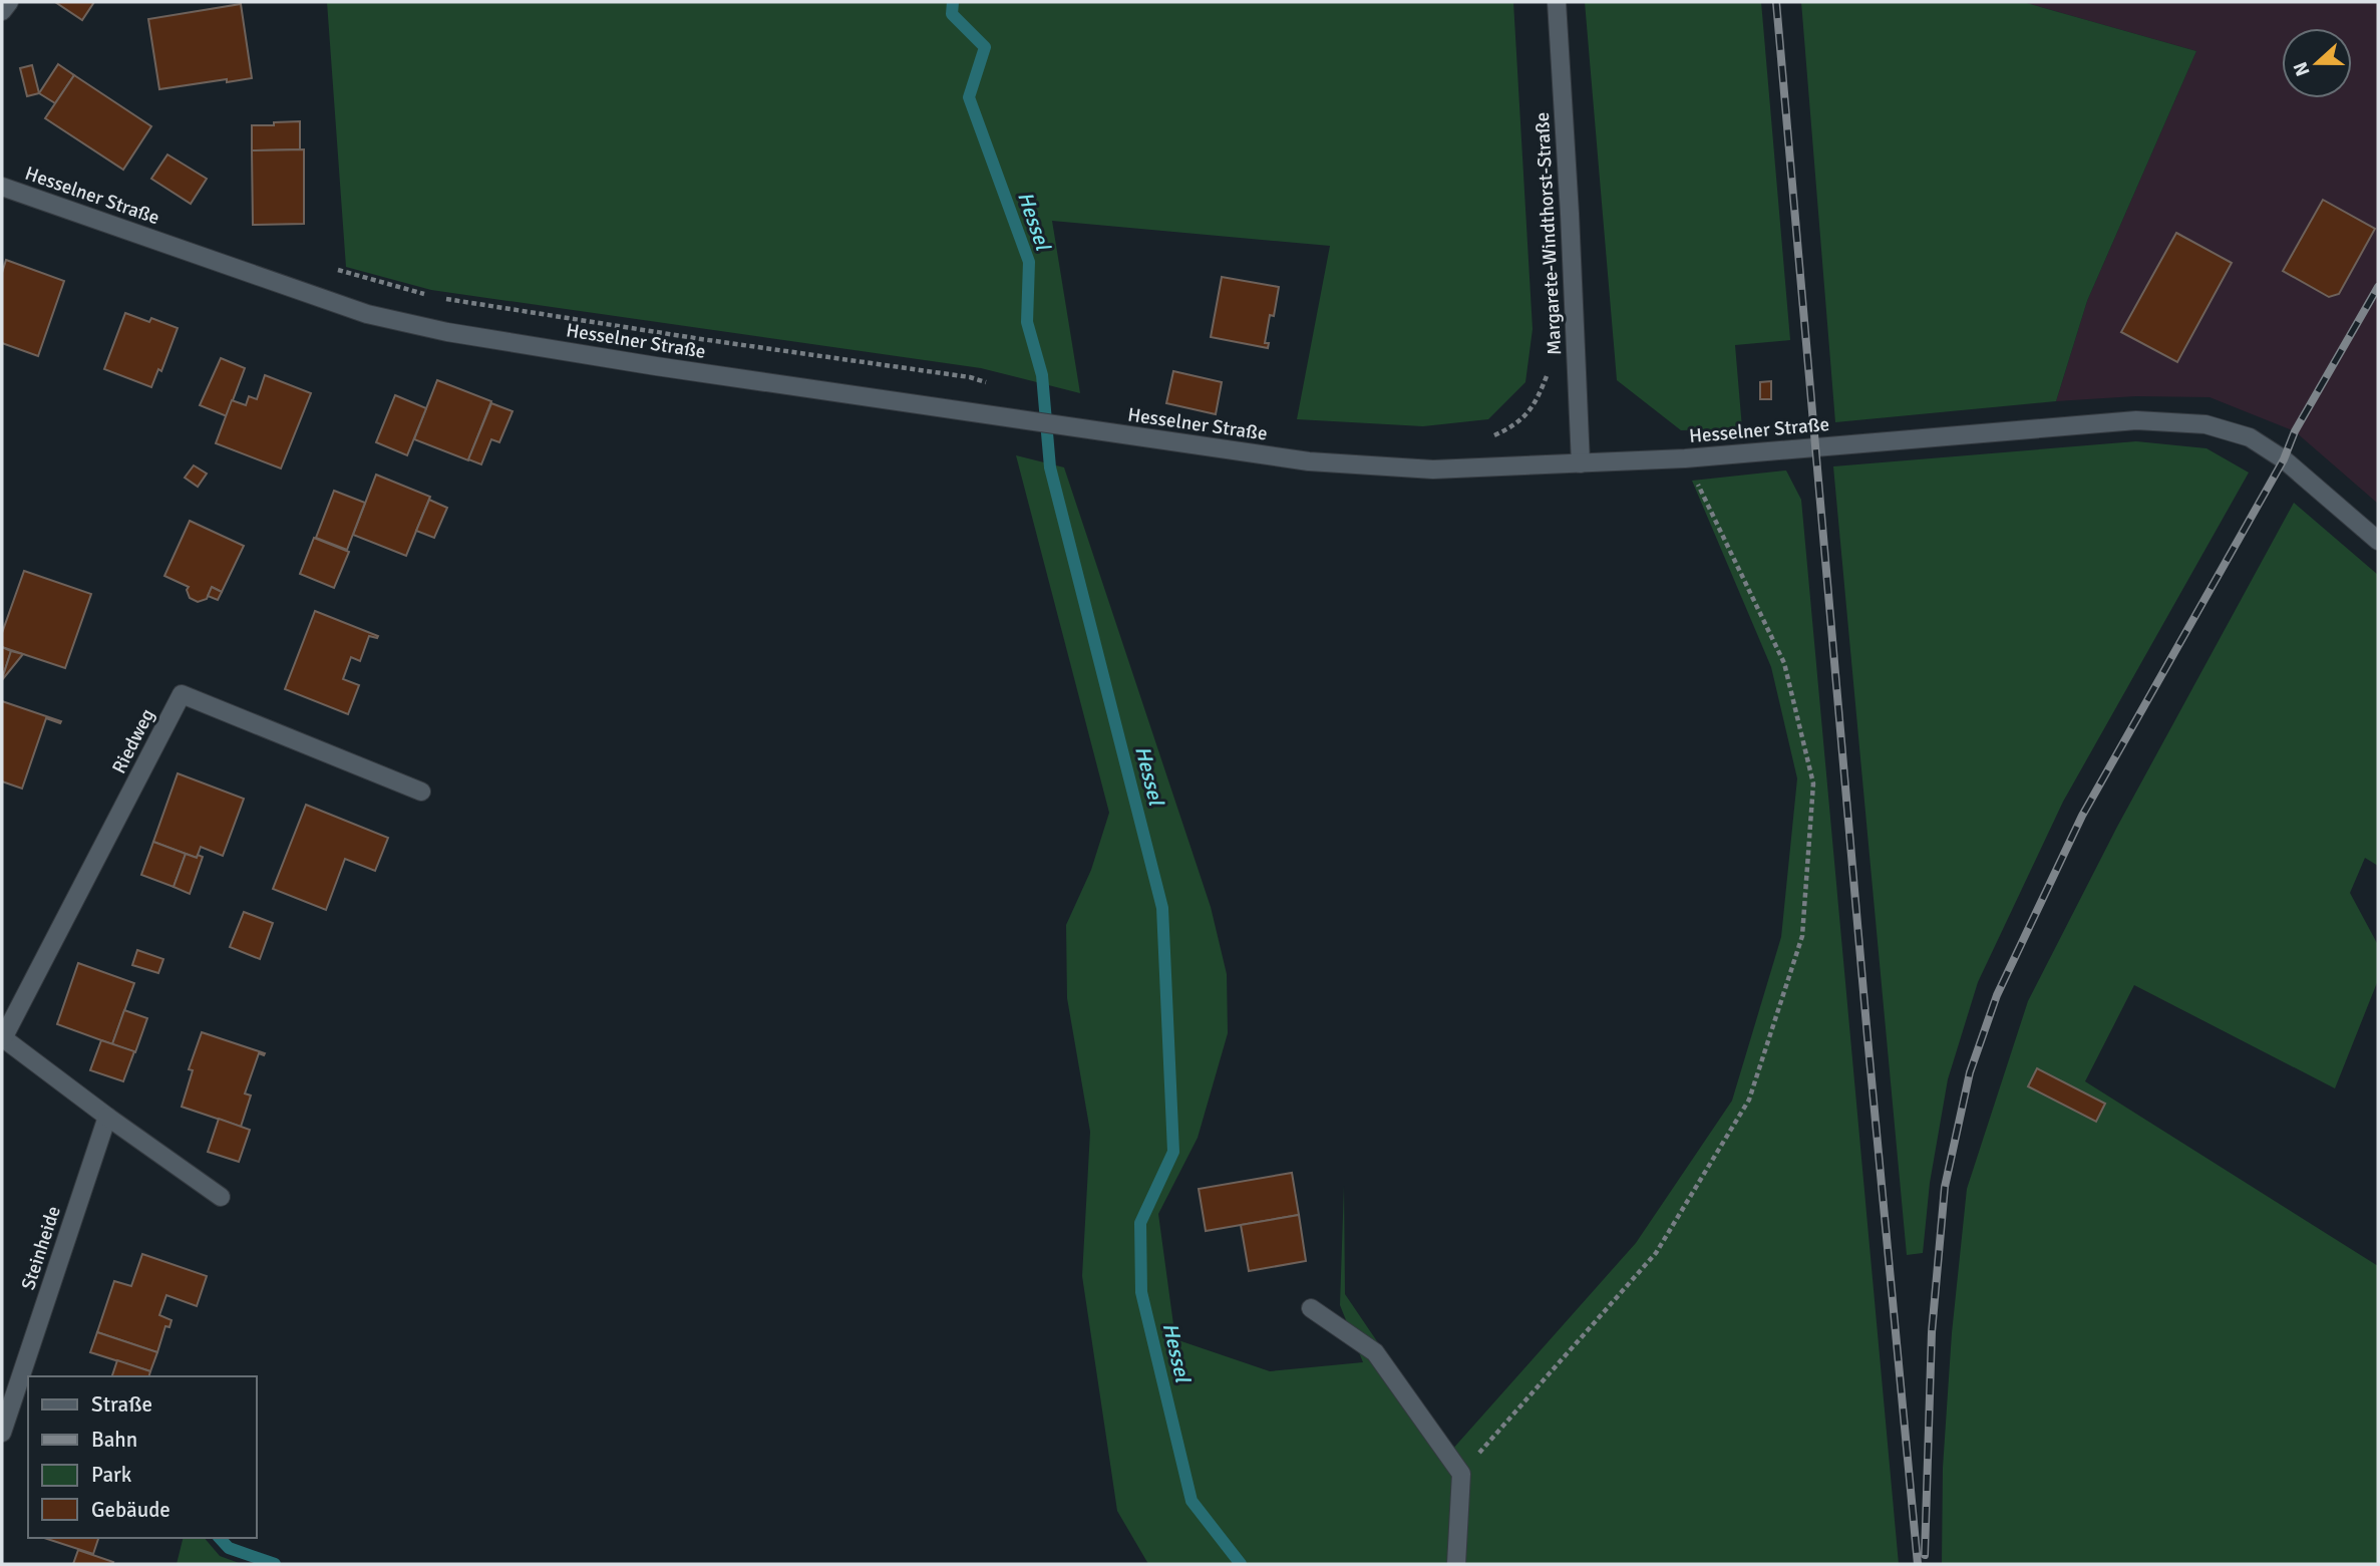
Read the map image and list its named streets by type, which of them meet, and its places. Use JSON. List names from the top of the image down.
{
  "streets": {
    "street": [
      "Hesselner Straße",
      "Margarete-Windthorst-Straße",
      "Riedweg",
      "Steinheide"
    ]
  },
  "crossings": [
    ["Hesselner Straße", "Margarete-Windthorst-Straße"]
  ],
  "water": ["Hessel"],
  "legend": [
    "Straße",
    "Bahn",
    "Park",
    "Gebäude"
  ],
  "north": "left"
}
